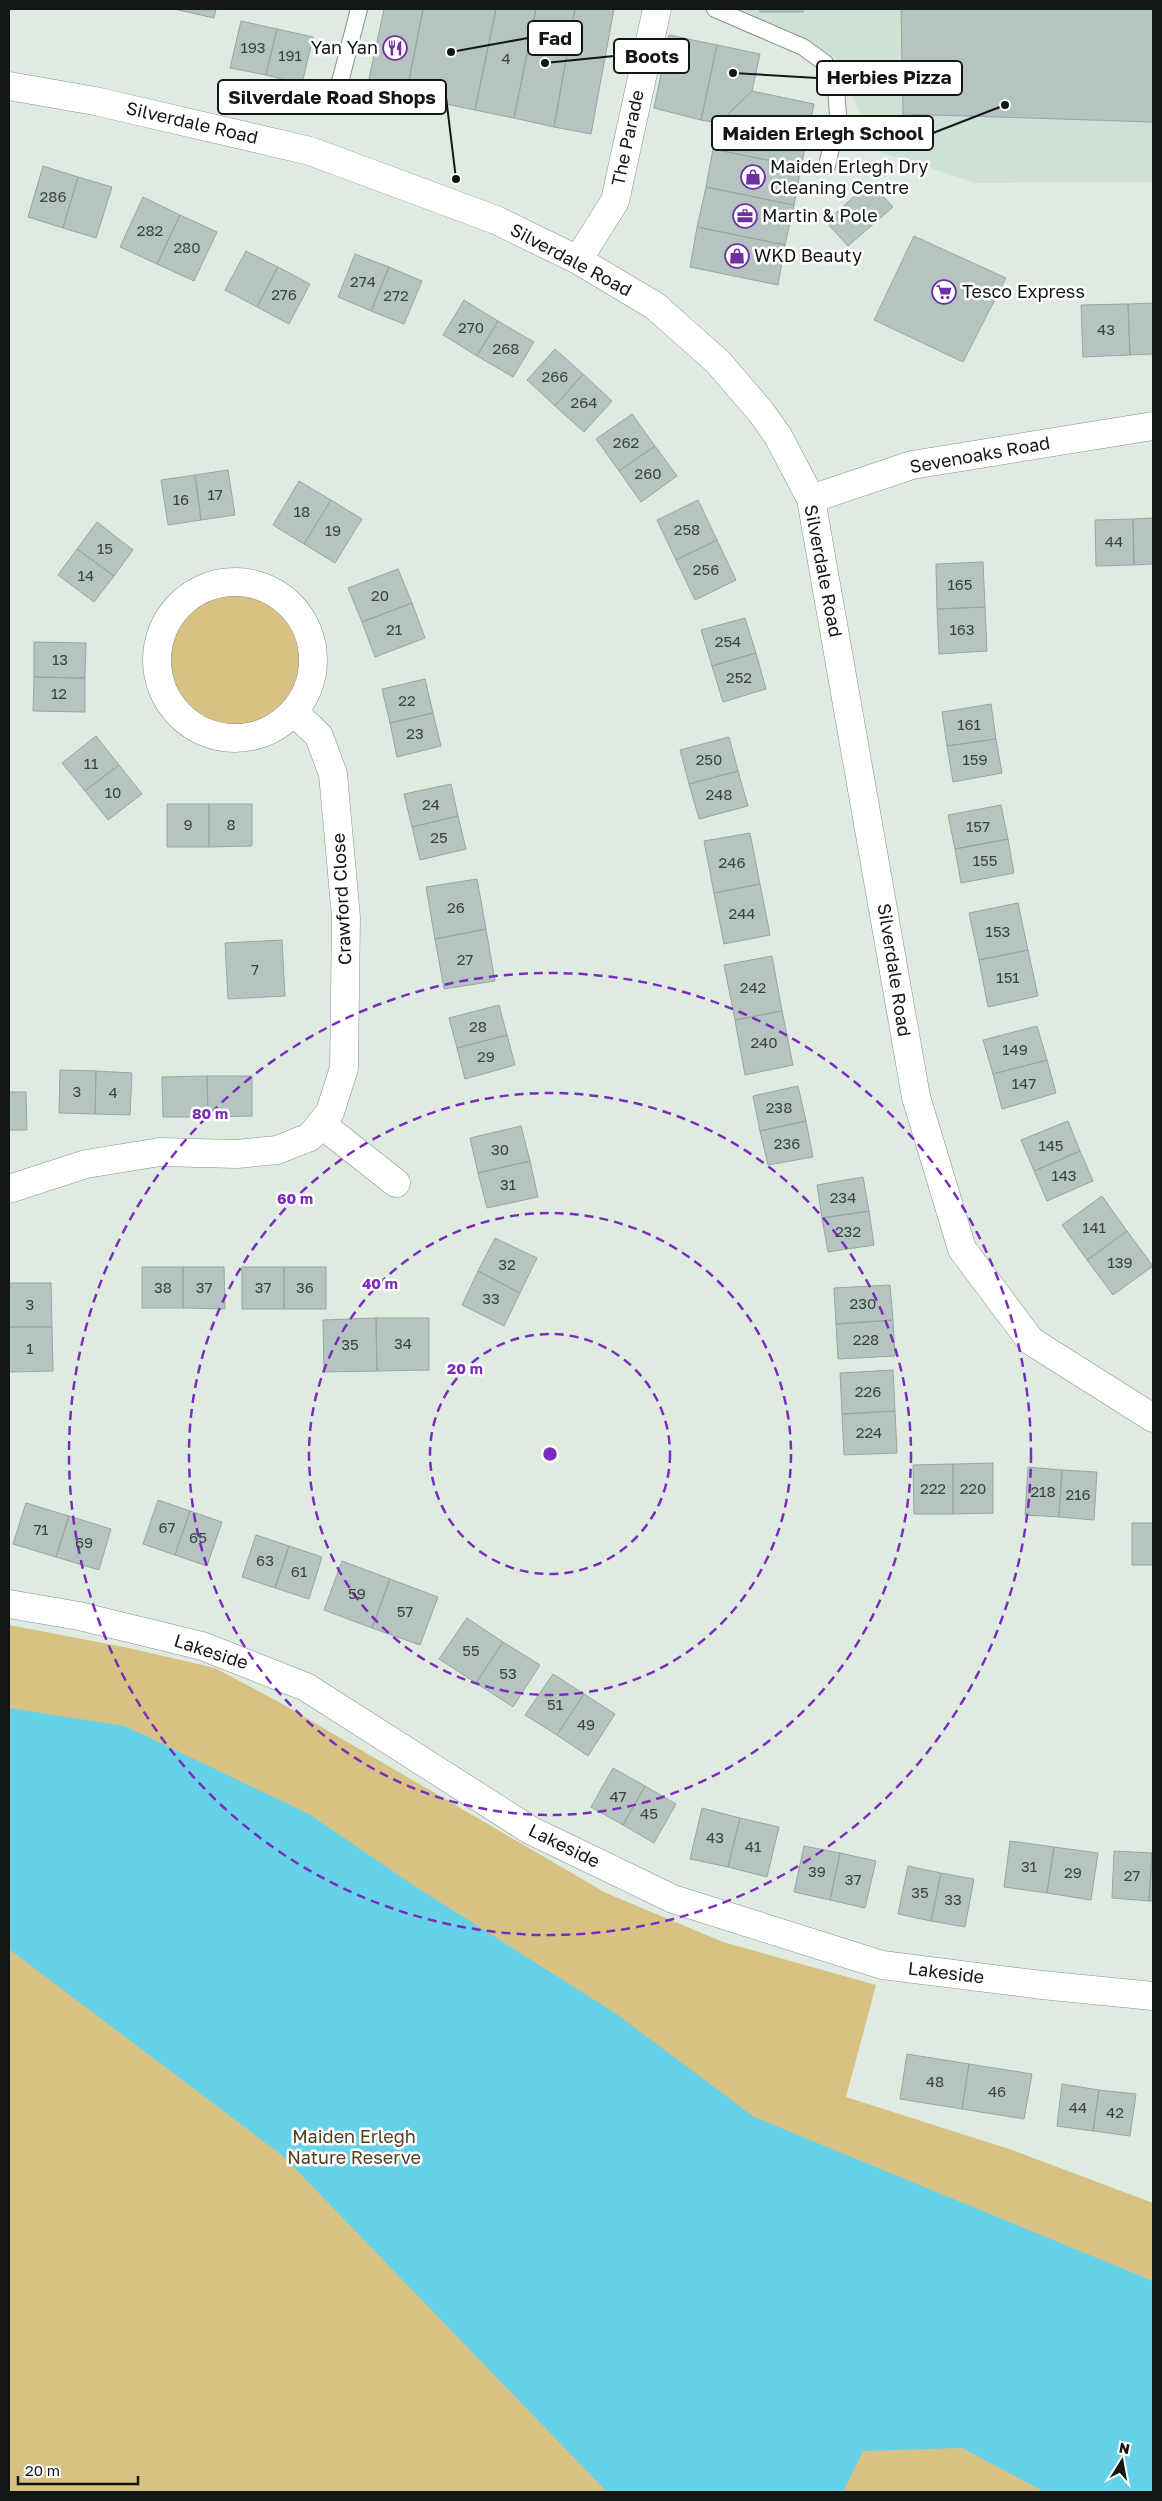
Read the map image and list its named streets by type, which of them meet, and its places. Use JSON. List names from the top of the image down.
{
  "streets": {
    "street": [
      "Silverdale Road",
      "The Parade",
      "Sevenoaks Road",
      "Crawford Close",
      "Lakeside"
    ]
  },
  "crossings": [
    ["Silverdale Road", "The Parade"],
    ["Silverdale Road", "Sevenoaks Road"]
  ],
  "parks": ["Maiden Erlegh Nature Reserve"],
  "places": {
    "restaurant": ["Yan Yan"],
    "other": [
      "Fad",
      "Boots",
      "Herbies Pizza",
      "Maiden Erlegh School",
      "Silverdale Road Shops"
    ],
    "shop": ["Maiden Erlegh Dry Cleaning Centre", "WKD Beauty"],
    "office": ["Martin & Pole"],
    "supermarket": ["Tesco Express"]
  },
  "house_numbers": [
    "193",
    "191",
    "4",
    "286",
    "282",
    "280",
    "274",
    "276",
    "272",
    "270",
    "43",
    "268",
    "266",
    "264",
    "262",
    "260",
    "17",
    "16",
    "18",
    "258",
    "19",
    "44",
    "15",
    "256",
    "14",
    "165",
    "20",
    "21",
    "163",
    "254",
    "13",
    "252",
    "12",
    "22",
    "161",
    "23",
    "250",
    "159",
    "11",
    "10",
    "248",
    "24",
    "9",
    "8",
    "157",
    "25",
    "155",
    "246",
    "26",
    "244",
    "153",
    "27",
    "7",
    "151",
    "242",
    "28",
    "240",
    "149",
    "29",
    "147",
    "3",
    "4",
    "238",
    "236",
    "145",
    "30",
    "143",
    "31",
    "234",
    "141",
    "232",
    "139",
    "32",
    "38",
    "37",
    "37",
    "36",
    "33",
    "230",
    "3",
    "228",
    "34",
    "35",
    "1",
    "226",
    "224",
    "222",
    "220",
    "218",
    "216",
    "67",
    "71",
    "65",
    "69",
    "63",
    "61",
    "59",
    "57",
    "55",
    "53",
    "51",
    "49",
    "47",
    "45",
    "43",
    "41",
    "31",
    "39",
    "29",
    "27",
    "37",
    "35",
    "33",
    "48",
    "46",
    "44",
    "42"
  ],
  "scale_bar": "20 m",
  "north": "top",
  "rings": [
    "80 m",
    "60 m",
    "40 m",
    "20 m"
  ]
}
